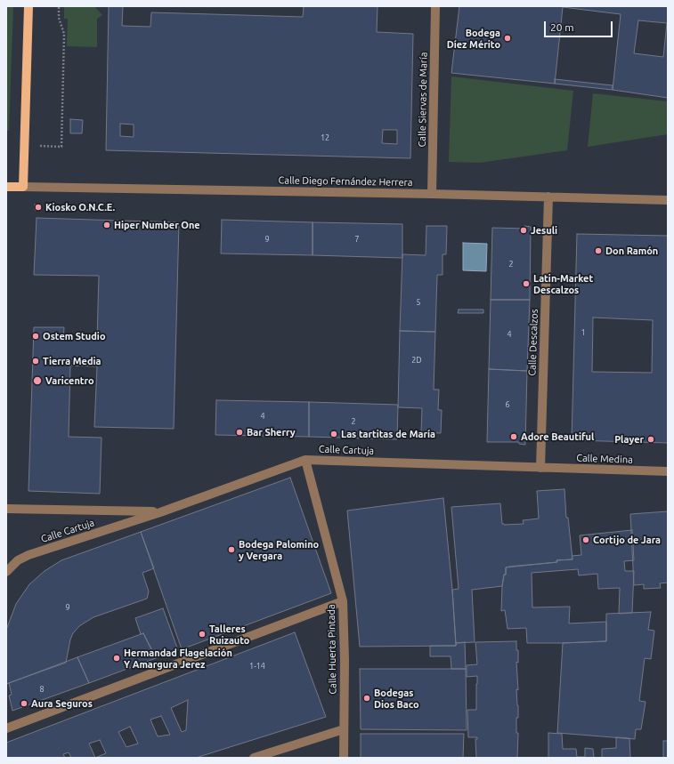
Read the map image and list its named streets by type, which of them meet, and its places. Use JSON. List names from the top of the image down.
{
  "streets": {
    "street": [
      "Calle Siervas de María",
      "Calle Diego Fernández Herrera",
      "Calle Descalzos",
      "Calle Cartuja",
      "Calle Medina",
      "Calle Huerta Pintada"
    ]
  },
  "crossings": [
    ["Calle Siervas de María", "Calle Diego Fernández Herrera"],
    ["Calle Diego Fernández Herrera", "Calle Descalzos"],
    ["Calle Descalzos", "Calle Cartuja"],
    ["Calle Descalzos", "Calle Medina"],
    ["Calle Cartuja", "Calle Medina"],
    ["Calle Cartuja", "Calle Huerta Pintada"]
  ],
  "places": [
    "Bodega Díez Mérito",
    "Kiosko O.N.C.E.",
    "Hiper Number One",
    "Jesuli",
    "Don Ramón",
    "Latin-Market Descalzos",
    "Ostem Studio",
    "Tierra Media",
    "Varicentro",
    "Bar Sherry",
    "Las tartitas de María",
    "Adore Beautiful",
    "Player",
    "Cortijo de Jara",
    "Bodega Palomino y Vergara",
    "Talleres Ruizauto",
    "Hermandad Flagelación Y Amargura Jerez",
    "Bodegas Dios Baco",
    "Aura Seguros"
  ],
  "house_numbers": [
    "12",
    "9",
    "7",
    "2",
    "5",
    "1",
    "4",
    "2D",
    "6",
    "4",
    "2",
    "9",
    "1-14",
    "8"
  ],
  "scale_bar": "20 m"
}
